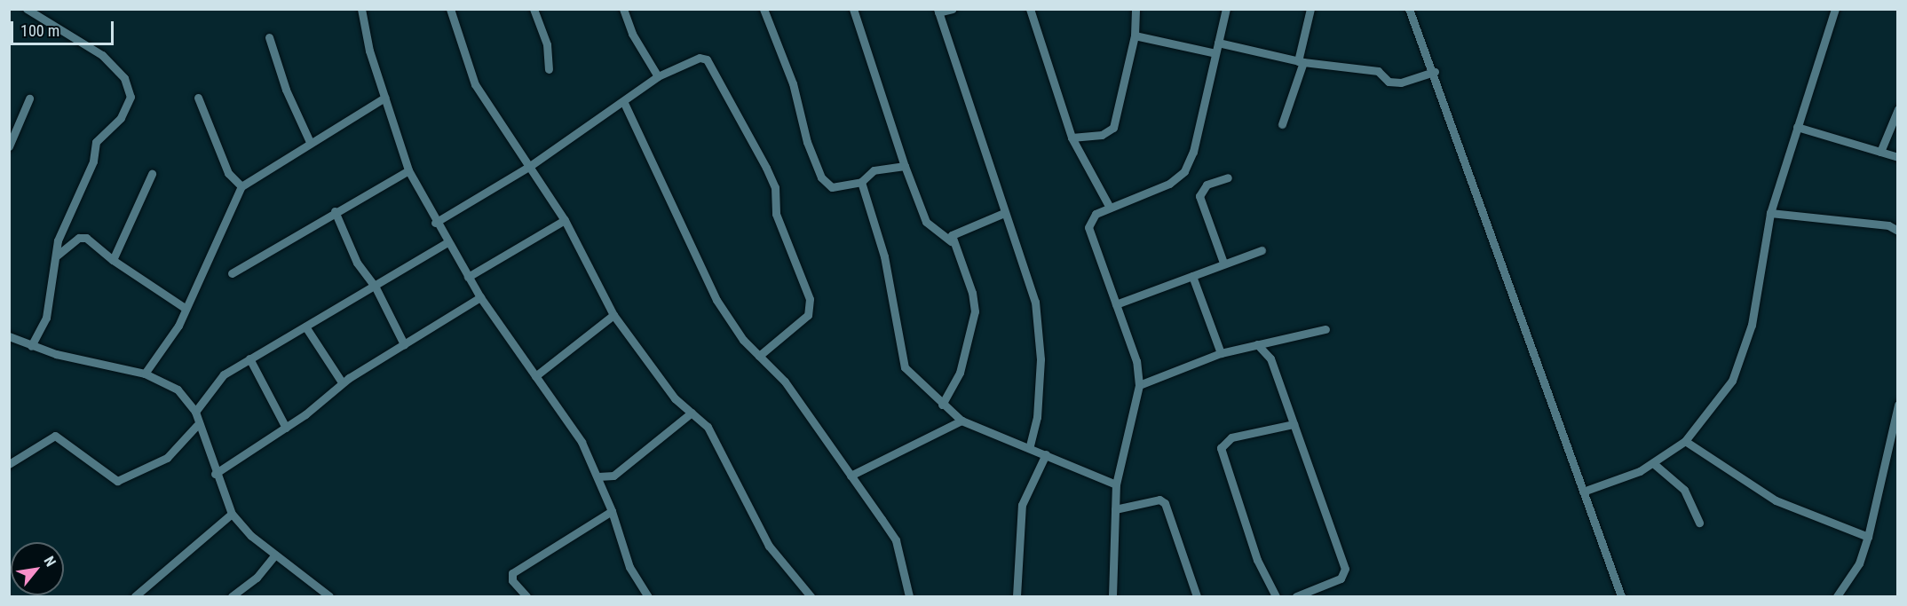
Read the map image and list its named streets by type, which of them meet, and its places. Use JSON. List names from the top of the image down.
{
  "scale_bar": "100 m",
  "north": "top right"
}
